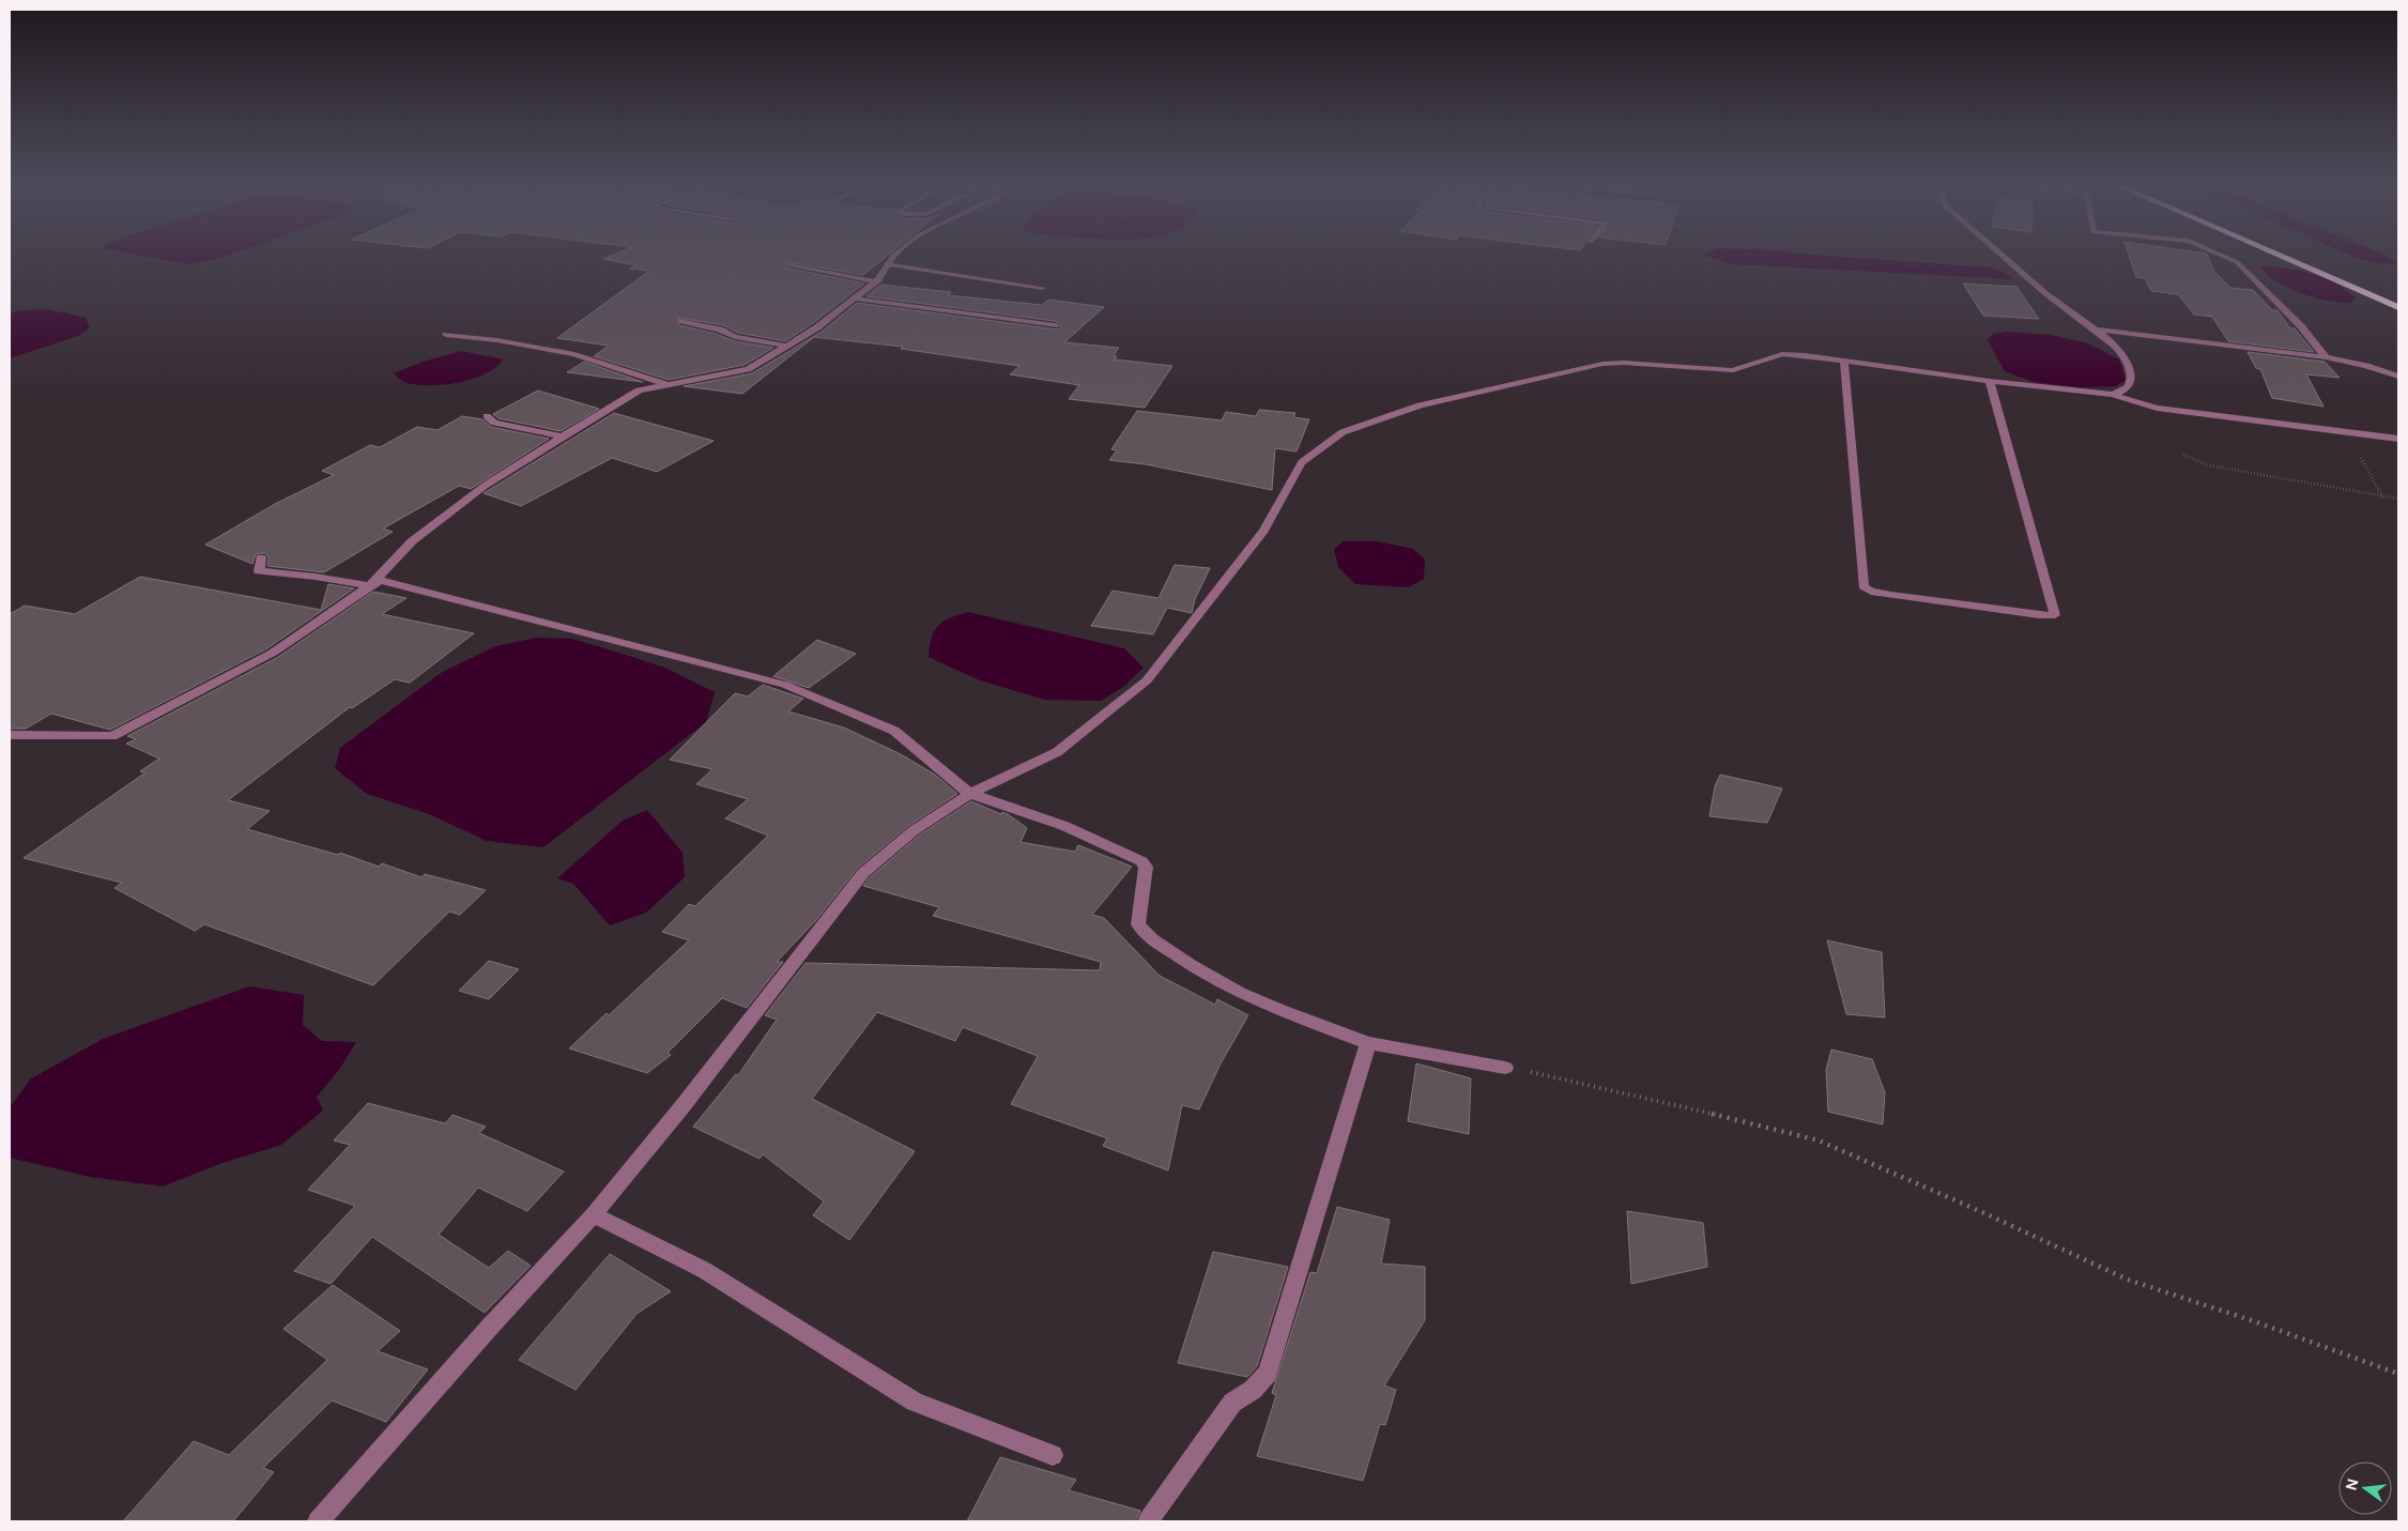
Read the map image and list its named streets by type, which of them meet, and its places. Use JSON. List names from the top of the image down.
{
  "north": "left"
}
